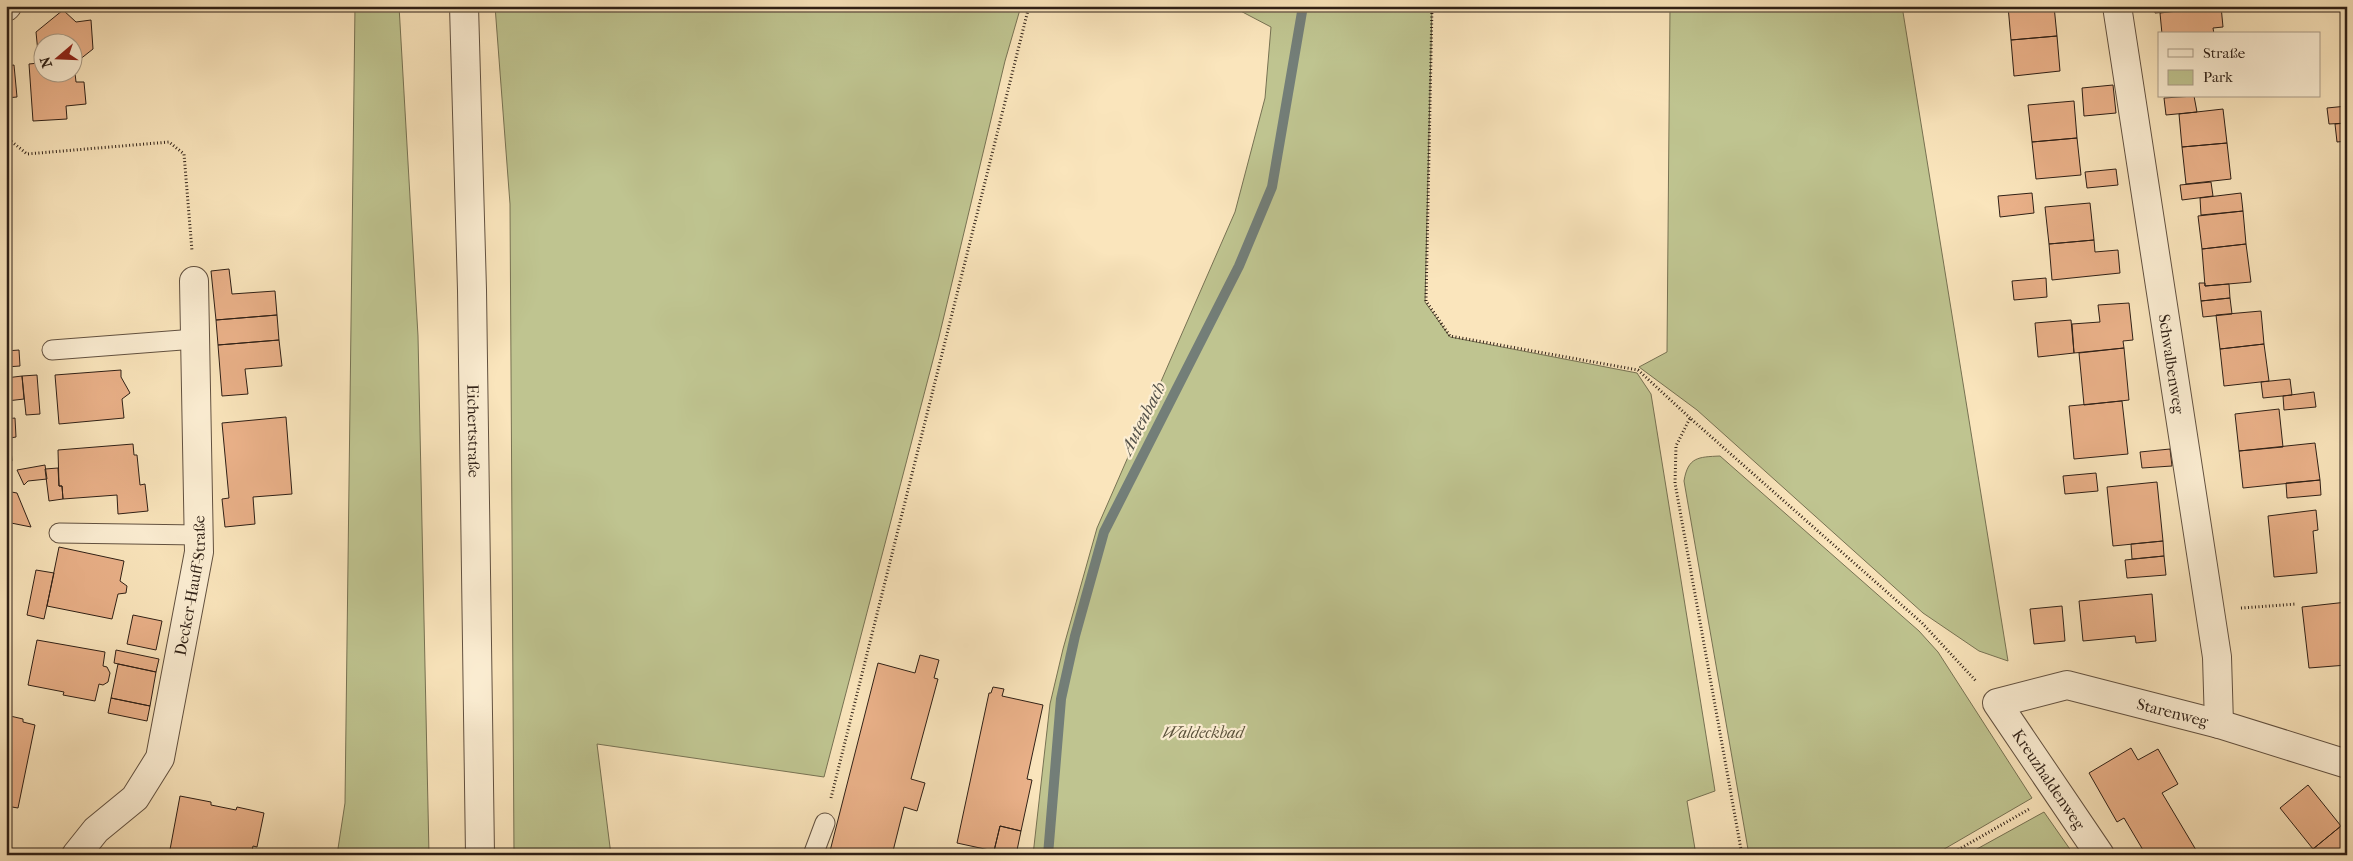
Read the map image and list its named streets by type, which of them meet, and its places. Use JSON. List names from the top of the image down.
{
  "streets": {
    "street": [
      "Schwalbenweg",
      "Eichertstraße",
      "Decker-Hauff-Straße",
      "Starenweg",
      "Kreuzhaldenweg"
    ]
  },
  "crossings": [
    ["Schwalbenweg", "Starenweg"],
    ["Starenweg", "Kreuzhaldenweg"]
  ],
  "water": ["Autenbach"],
  "parks": ["Waldeckbad"],
  "legend": ["Straße", "Park"],
  "north": "left"
}
